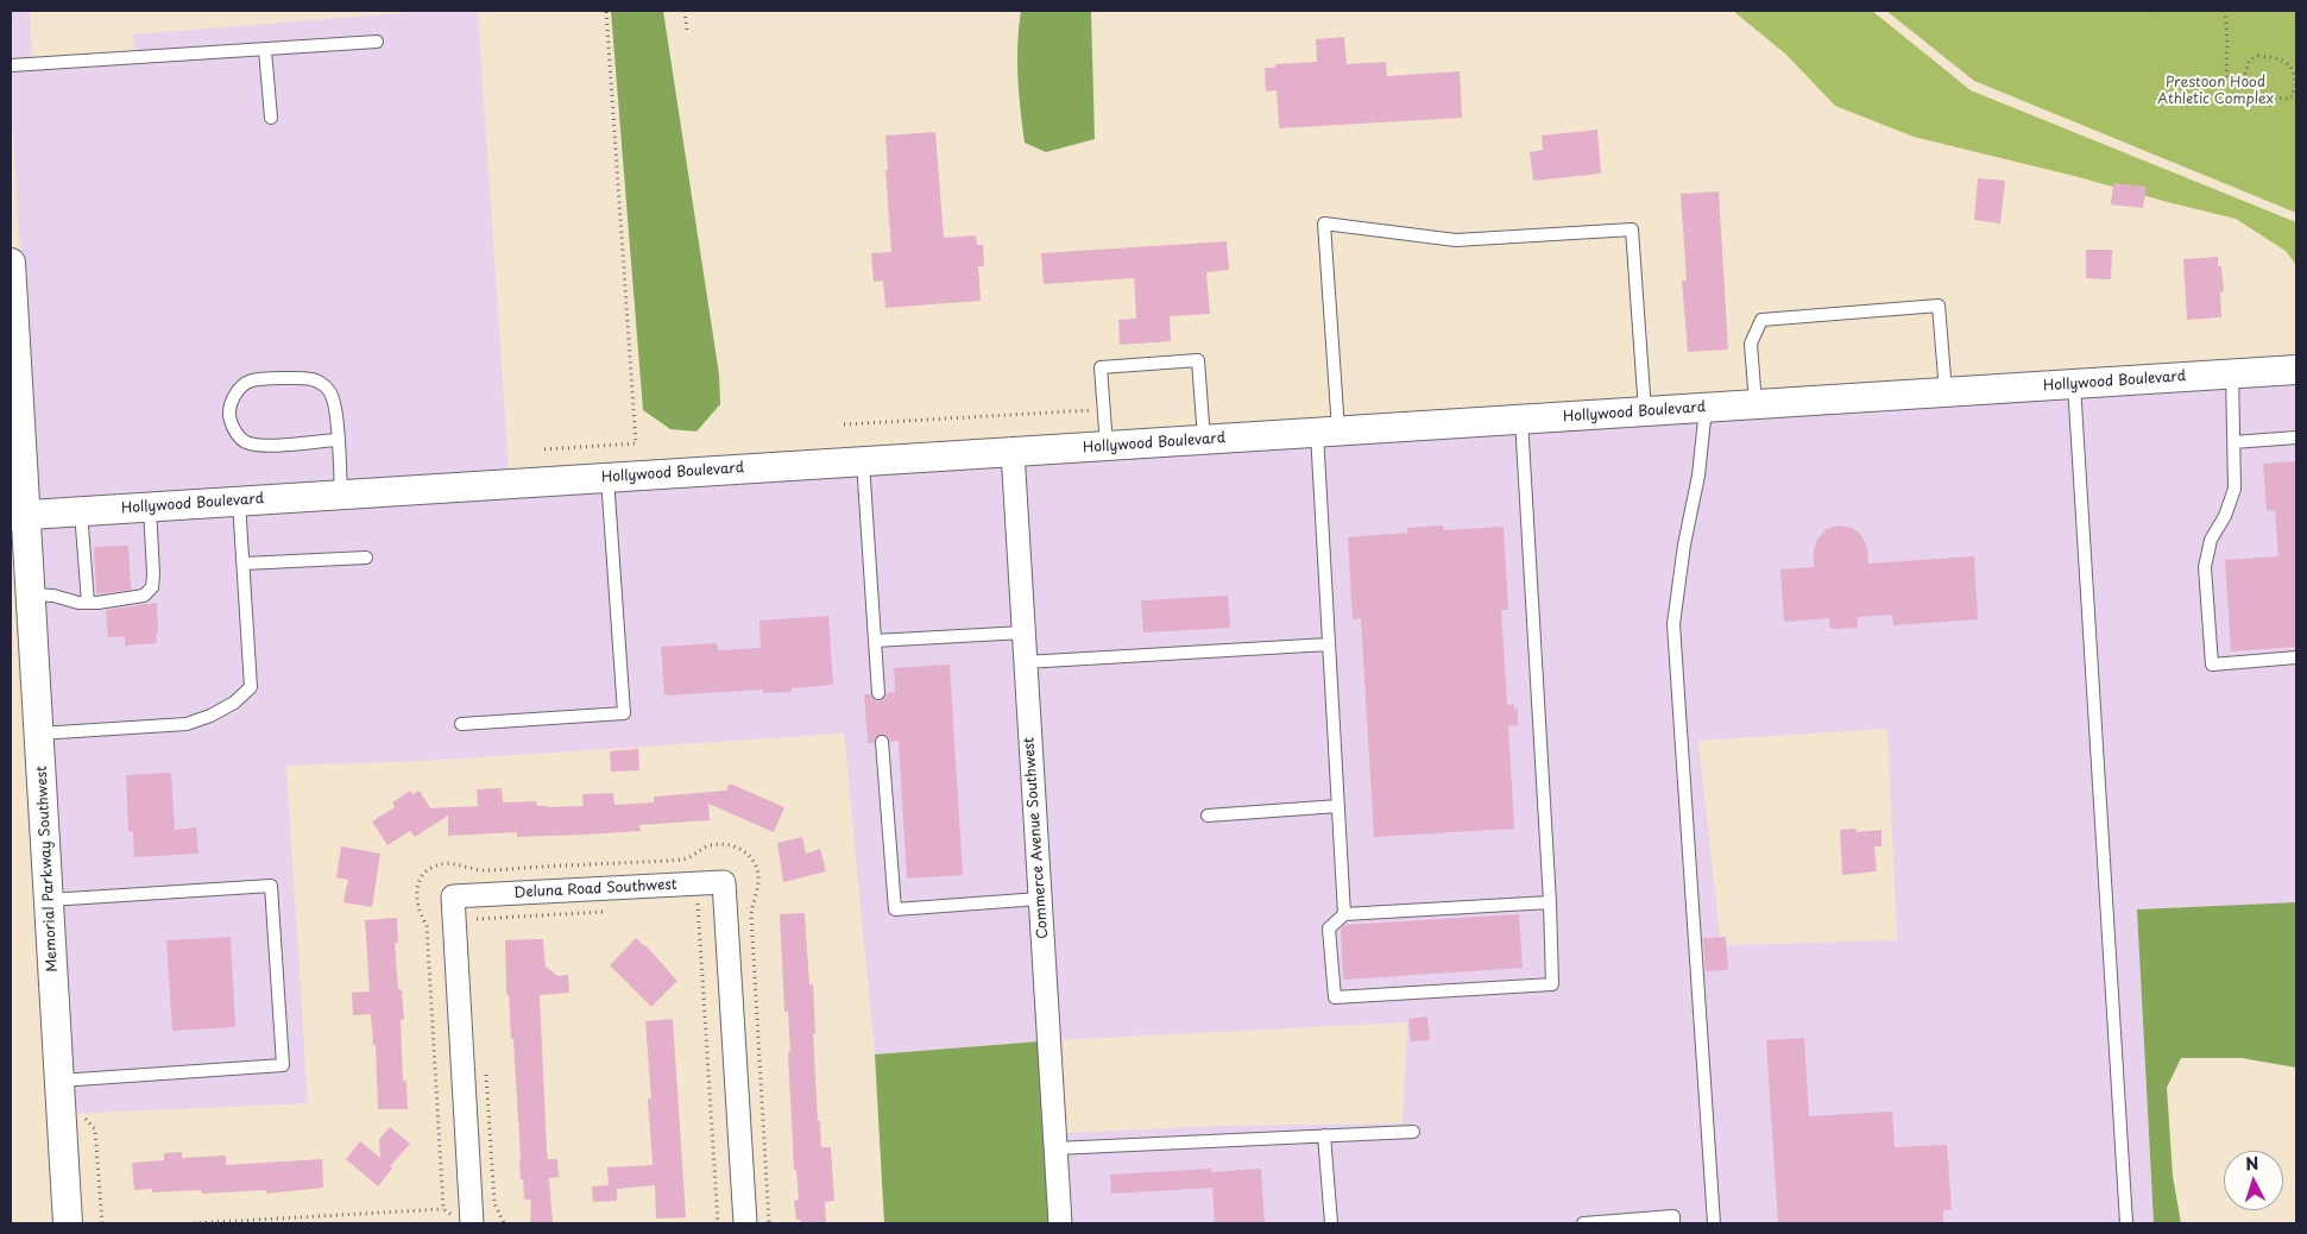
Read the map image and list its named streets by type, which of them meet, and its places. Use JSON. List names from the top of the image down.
{
  "streets": {
    "street": [
      "Hollywood Boulevard",
      "Commerce Avenue Southwest",
      "Memorial Parkway Southwest",
      "Deluna Road Southwest"
    ]
  },
  "crossings": [
    ["Hollywood Boulevard", "Commerce Avenue Southwest"],
    ["Hollywood Boulevard", "Memorial Parkway Southwest"]
  ],
  "parks": ["Prestoon Hood Athletic Complex"],
  "north": "top"
}
